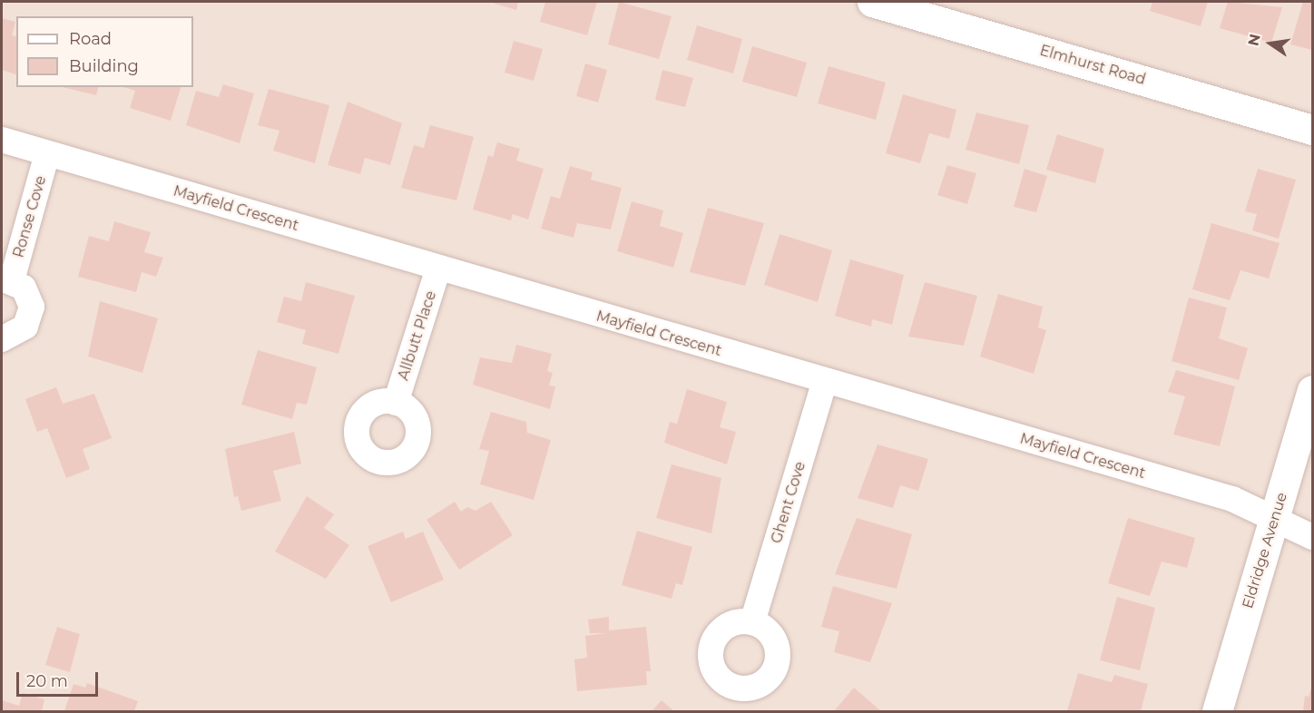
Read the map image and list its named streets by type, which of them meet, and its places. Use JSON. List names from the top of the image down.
{
  "streets": {
    "street": [
      "Elmhurst Road",
      "Mayfield Crescent",
      "Ronse Cove",
      "Allbutt Place",
      "Ghent Cove",
      "Eldridge Avenue"
    ]
  },
  "crossings": [
    ["Mayfield Crescent", "Ronse Cove"],
    ["Mayfield Crescent", "Allbutt Place"],
    ["Mayfield Crescent", "Ghent Cove"],
    ["Mayfield Crescent", "Eldridge Avenue"]
  ],
  "legend": ["Road", "Building"],
  "scale_bar": "20 m",
  "north": "left"
}
